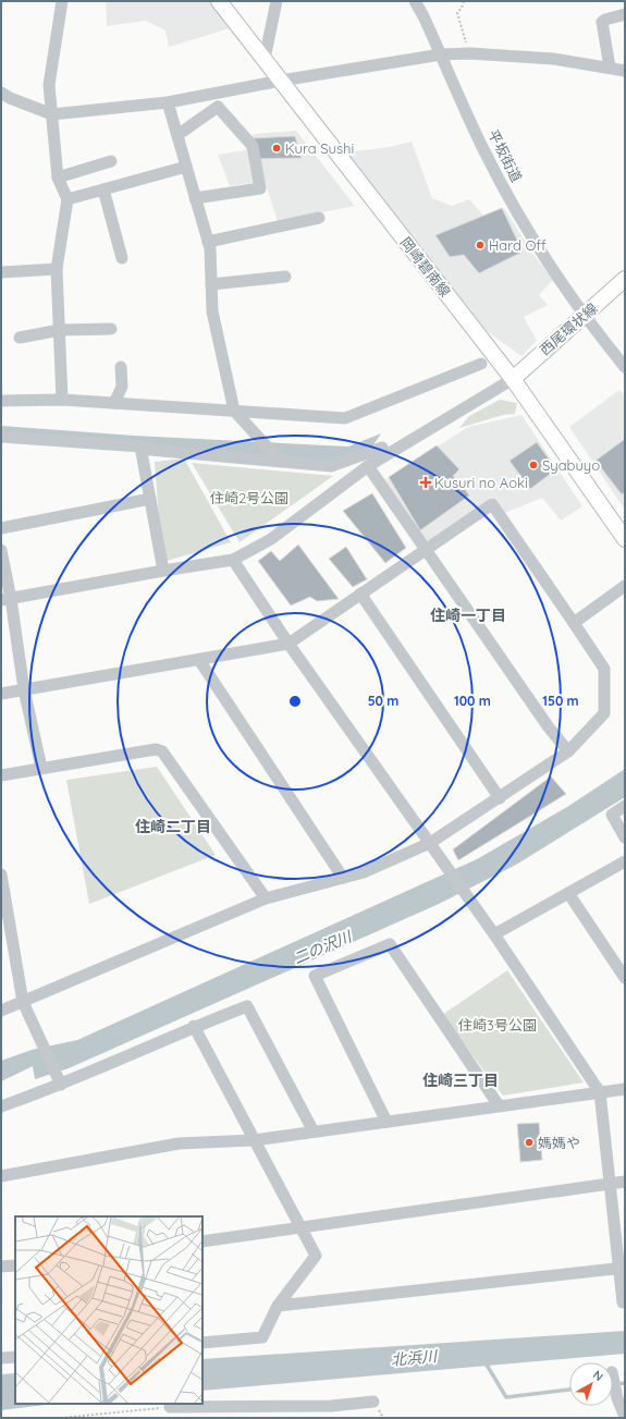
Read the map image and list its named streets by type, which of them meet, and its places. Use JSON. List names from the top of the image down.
{
  "streets": {
    "main road": ["岡崎碧南線", "西尾環状線"],
    "street": ["平坂街道"]
  },
  "crossings": [
    ["平坂街道", "西尾環状線"],
    ["岡崎碧南線", "西尾環状線"]
  ],
  "districts": ["住崎一丁目", "住崎二丁目", "住崎三丁目"],
  "water": ["二の沢川", "北浜川"],
  "parks": ["住崎2号公園", "住崎3号公園"],
  "places": {
    "other": [
      "Kura Sushi",
      "Hard Off",
      "Syabuyo",
      "媽媽や"
    ],
    "health": ["Kusuri no Aoki"]
  },
  "north": "top right",
  "rings": ["50 m", "100 m", "150 m"]
}
